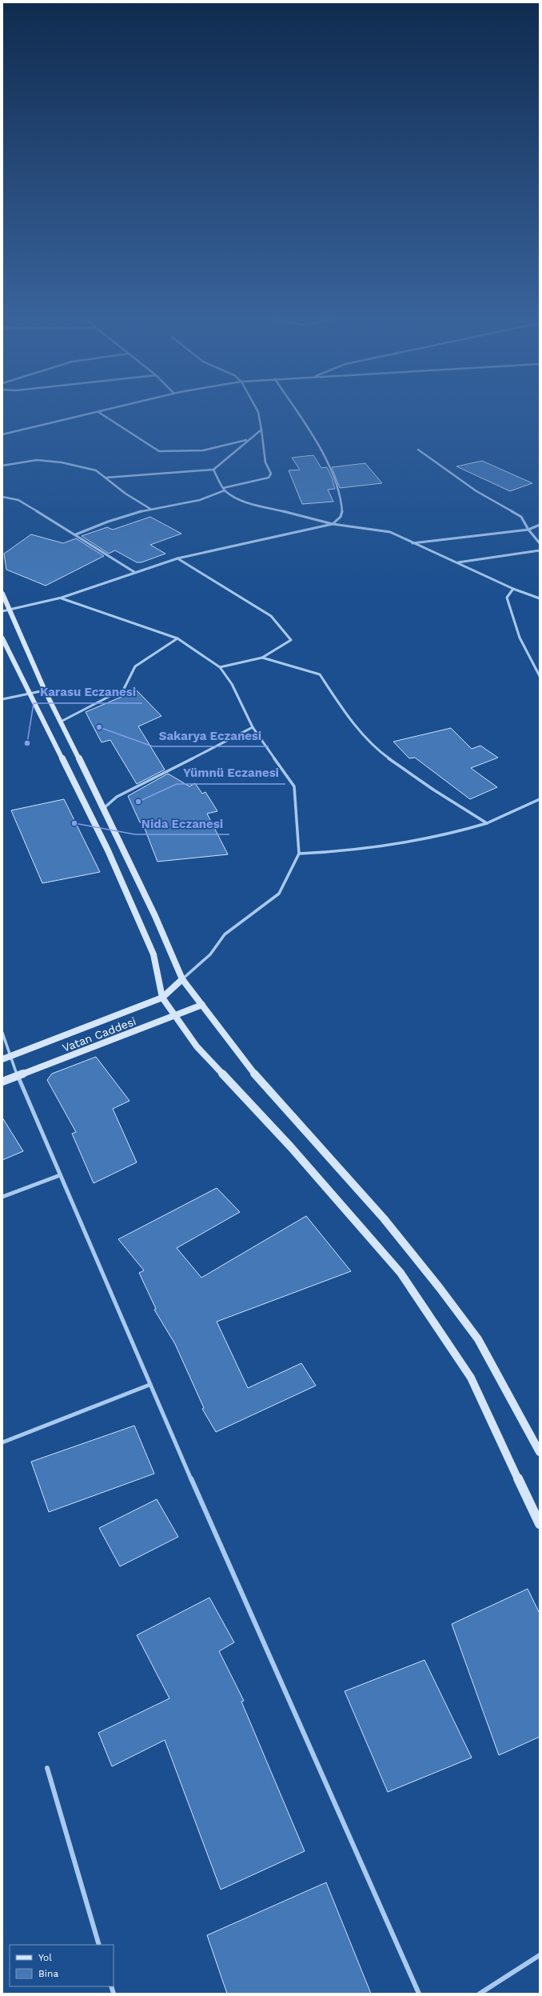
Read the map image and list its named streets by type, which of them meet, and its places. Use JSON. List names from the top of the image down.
{
  "streets": {
    "main road": ["Vatan Caddesi"]
  },
  "places": [
    "Sakarya Eczanesi",
    "Karasu Eczanesi",
    "Yümnü Eczanesi",
    "Nida Eczanesi"
  ],
  "legend": ["Yol", "Bina"]
}
